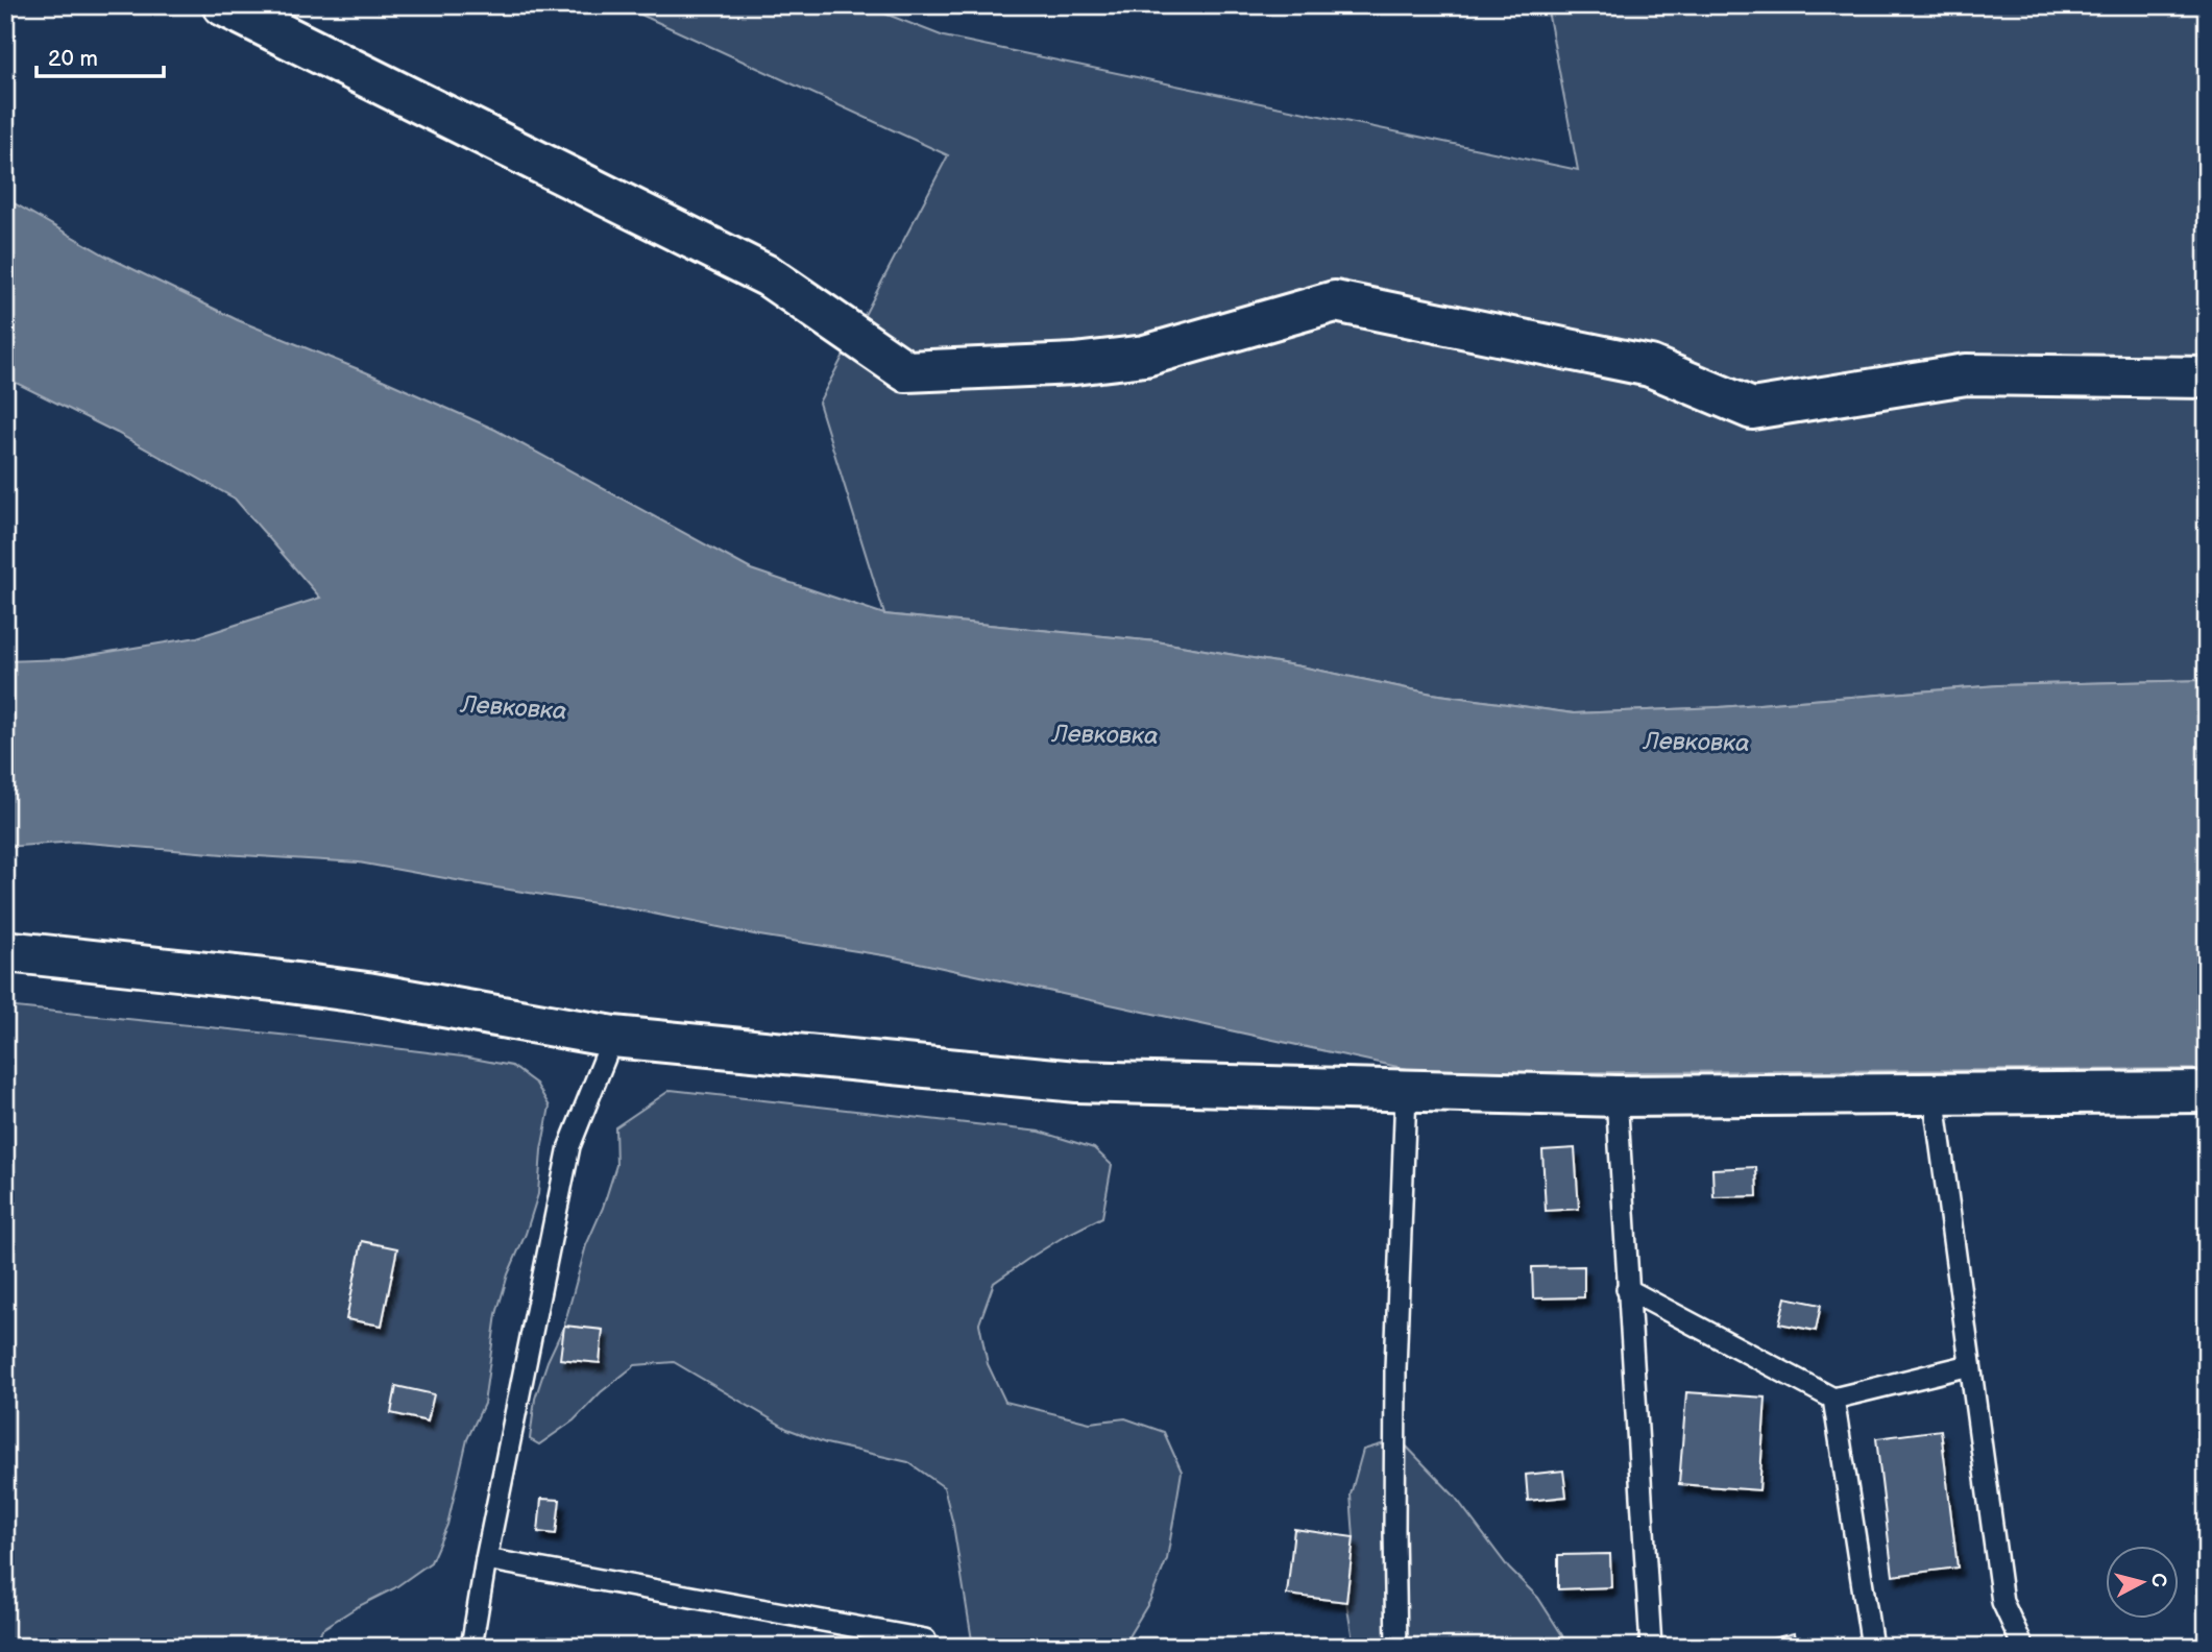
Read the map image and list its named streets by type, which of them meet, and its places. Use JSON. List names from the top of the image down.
{
  "water": ["Левковка"],
  "scale_bar": "20 m",
  "north": "right"
}
